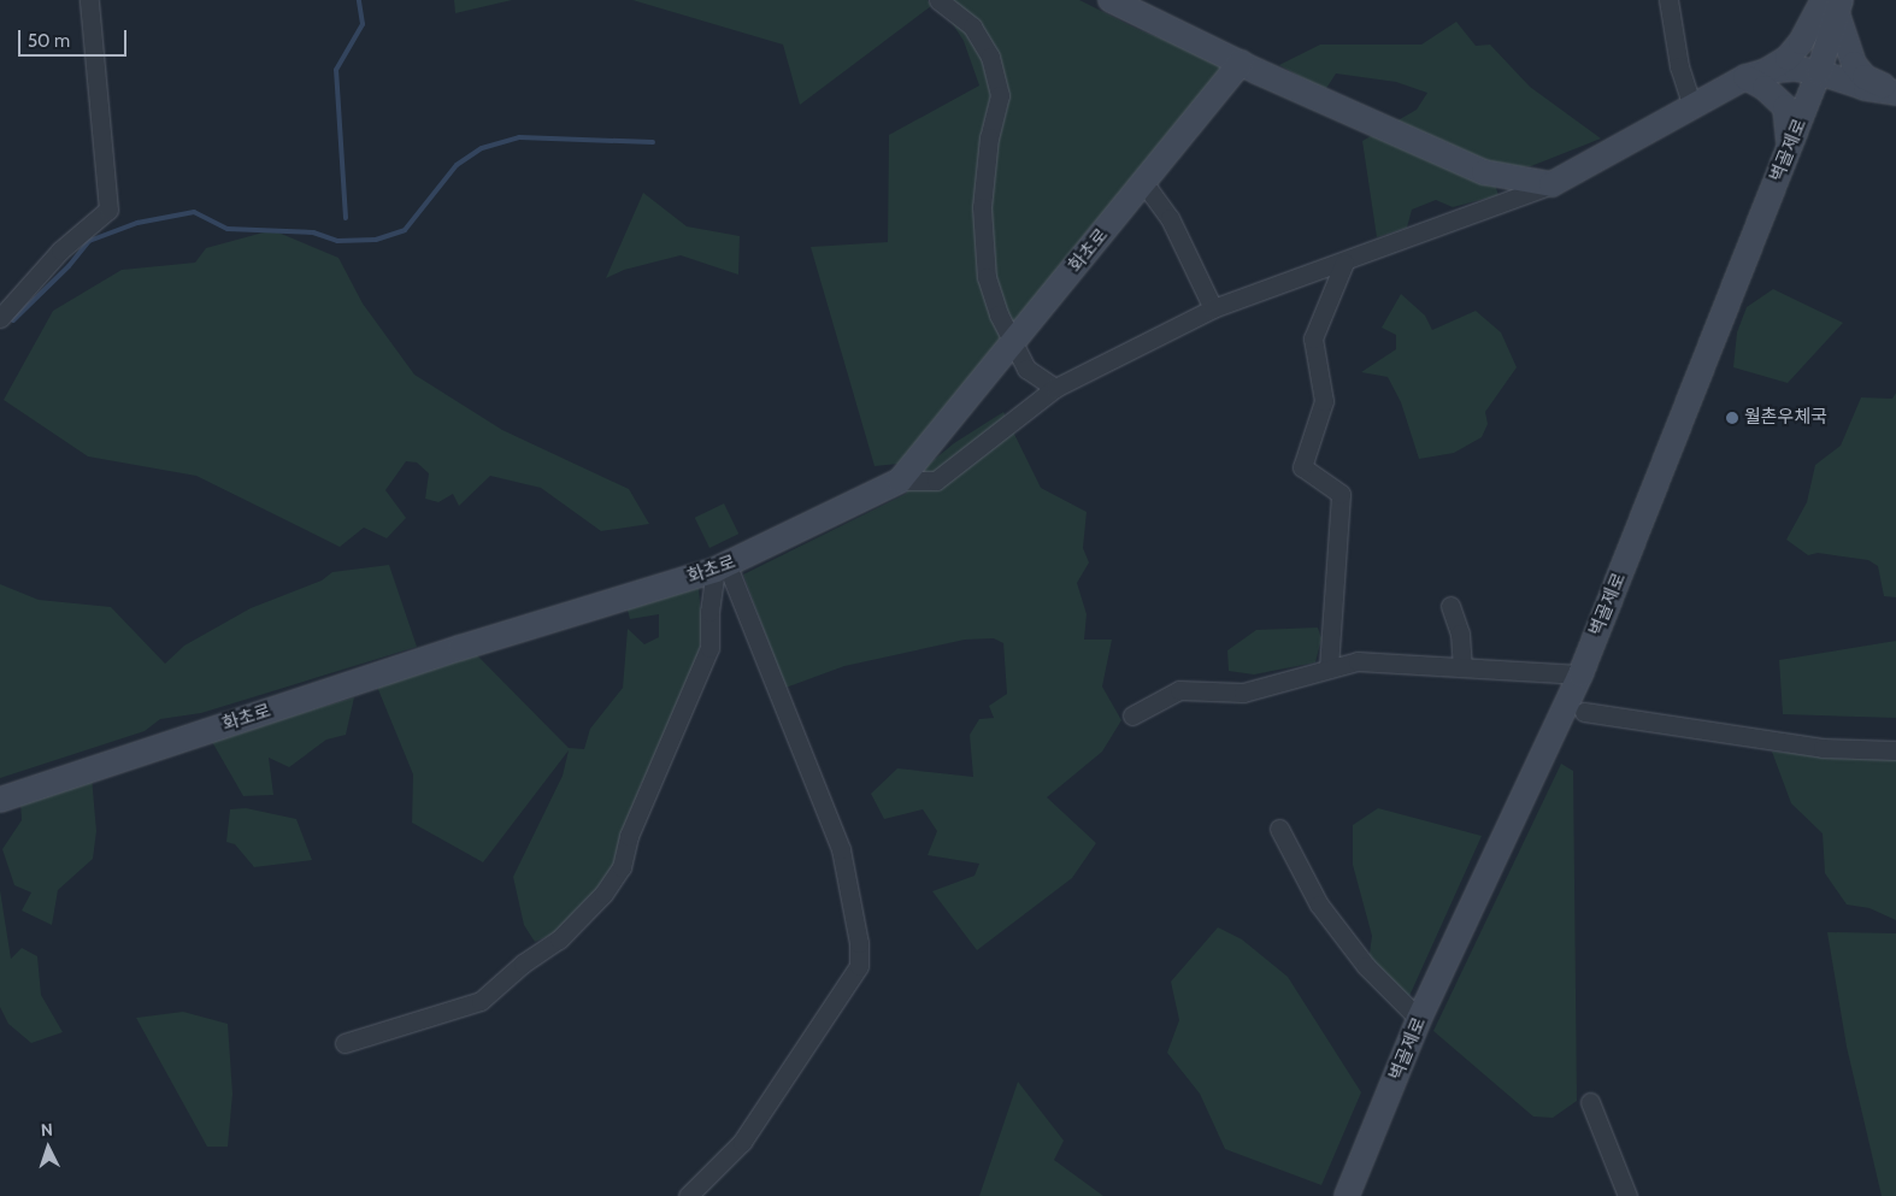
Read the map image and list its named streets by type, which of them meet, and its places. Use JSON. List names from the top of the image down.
{
  "streets": {
    "street": ["벽골제로", "화초로"]
  },
  "places": ["월촌우체국"],
  "scale_bar": "50 m",
  "north": "top"
}
